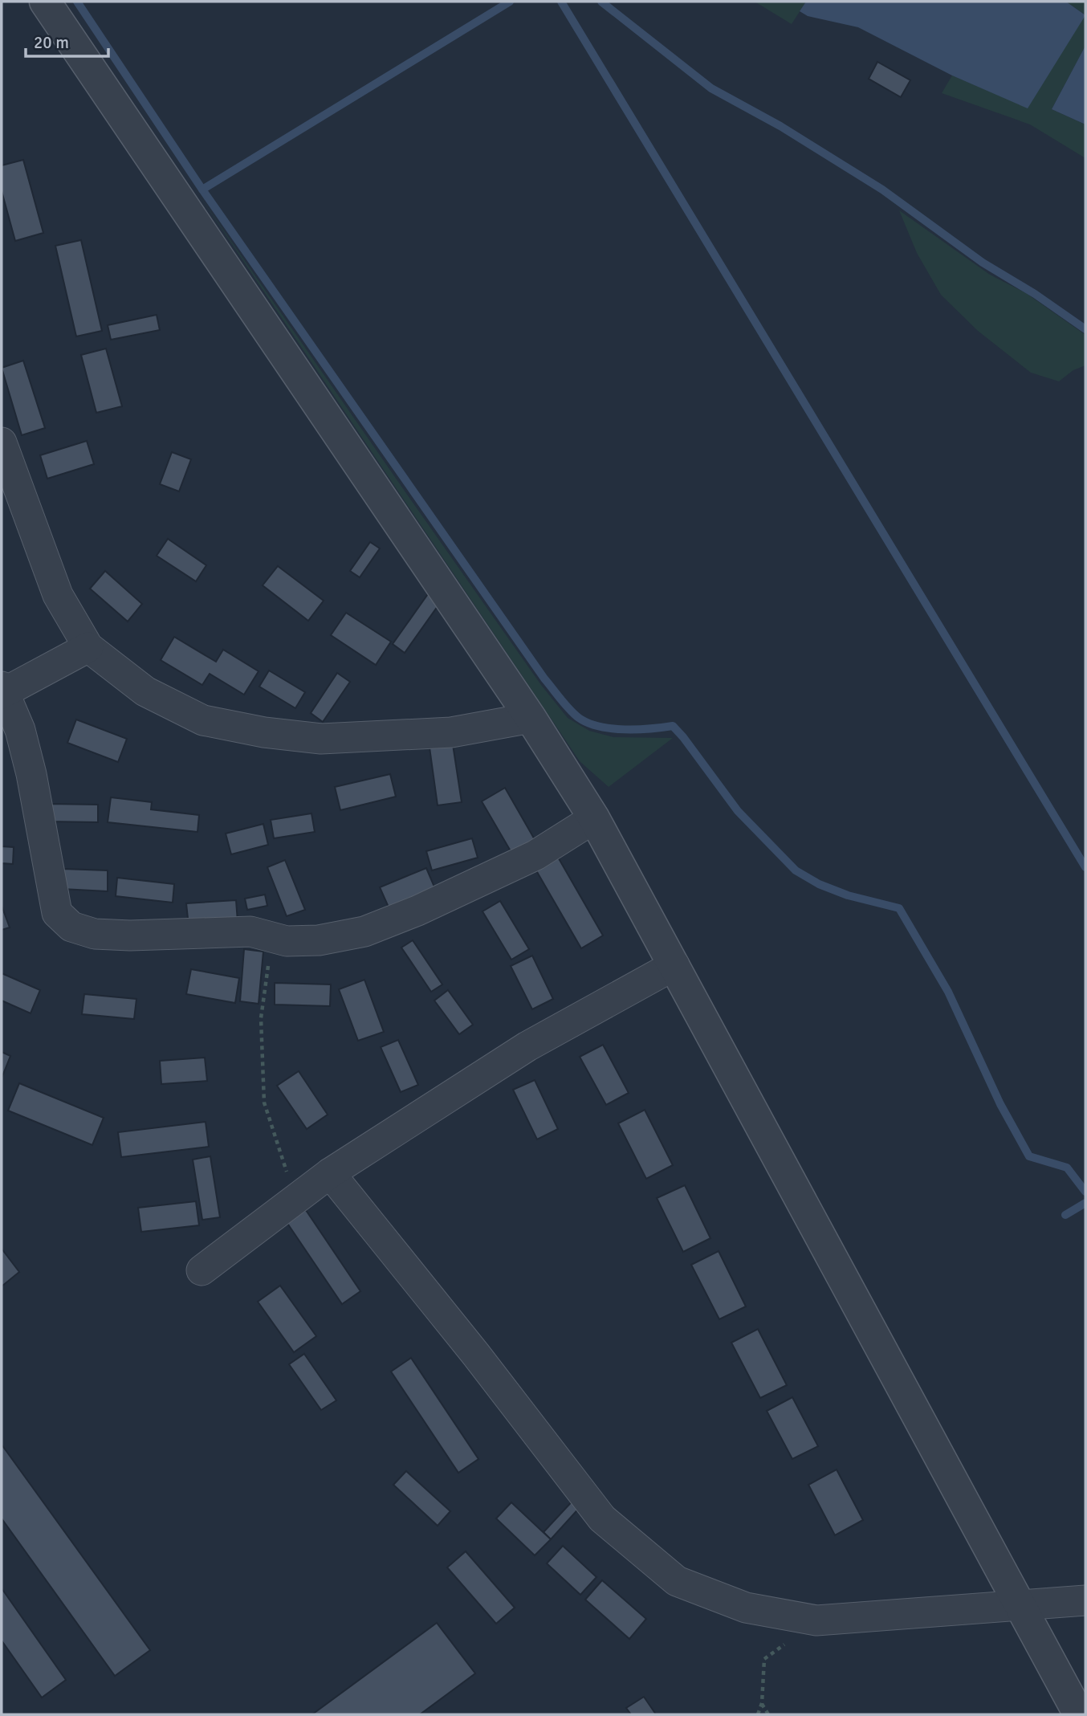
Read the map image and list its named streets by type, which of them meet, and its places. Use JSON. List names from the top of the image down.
{
  "scale_bar": "20 m"
}
